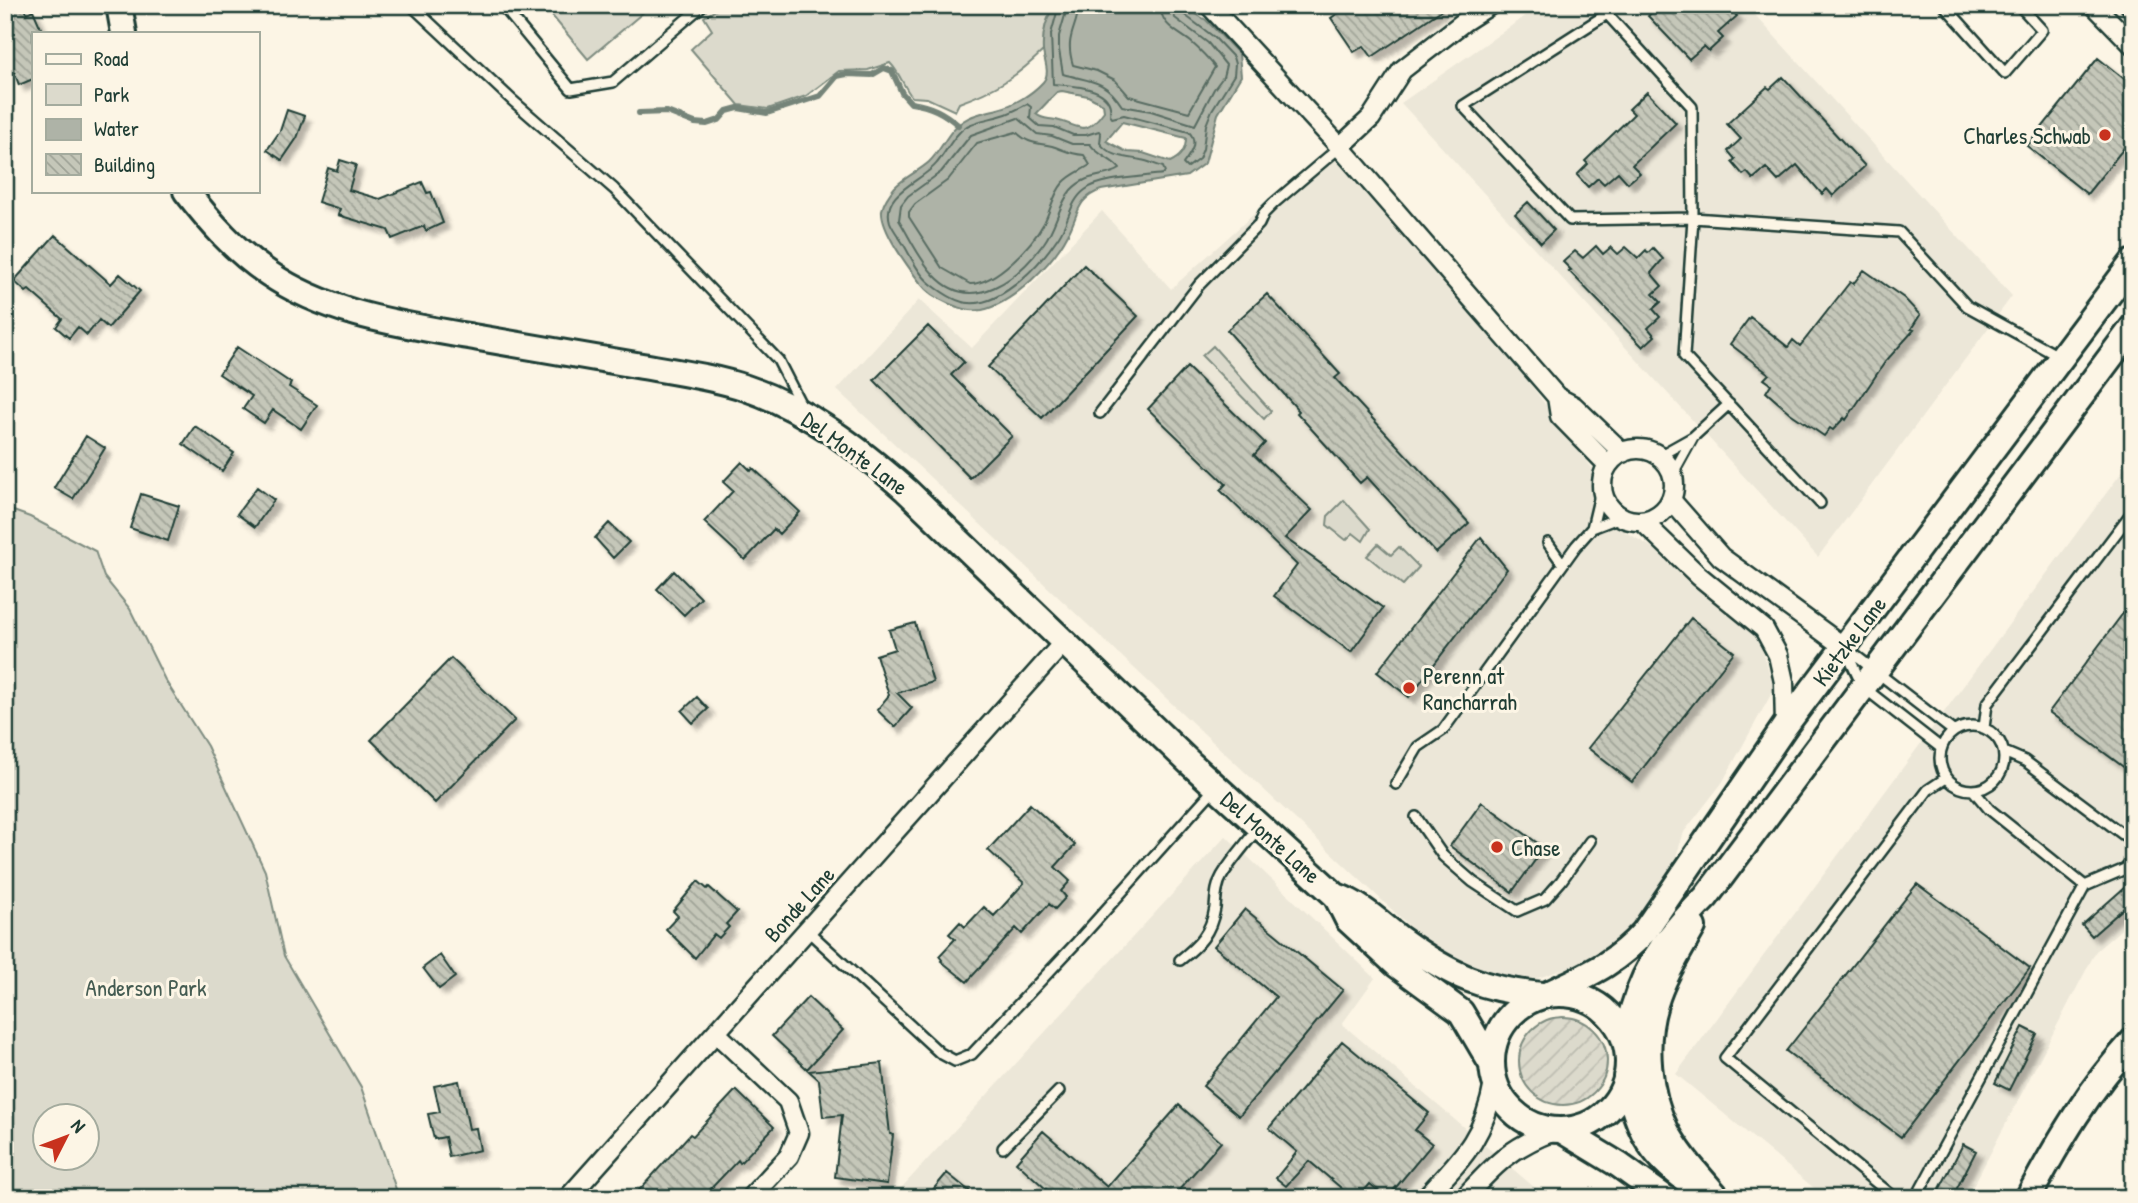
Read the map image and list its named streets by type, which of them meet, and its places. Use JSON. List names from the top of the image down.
{
  "streets": {
    "main road": ["Del Monte Lane", "Kietzke Lane"],
    "street": ["Bonde Lane"]
  },
  "crossings": [
    ["Del Monte Lane", "Kietzke Lane"],
    ["Del Monte Lane", "Bonde Lane"]
  ],
  "parks": ["Anderson Park"],
  "places": ["Charles Schwab", "Perenn at Rancharrah", "Chase"],
  "legend": [
    "Road",
    "Park",
    "Water",
    "Building"
  ],
  "north": "top right"
}
